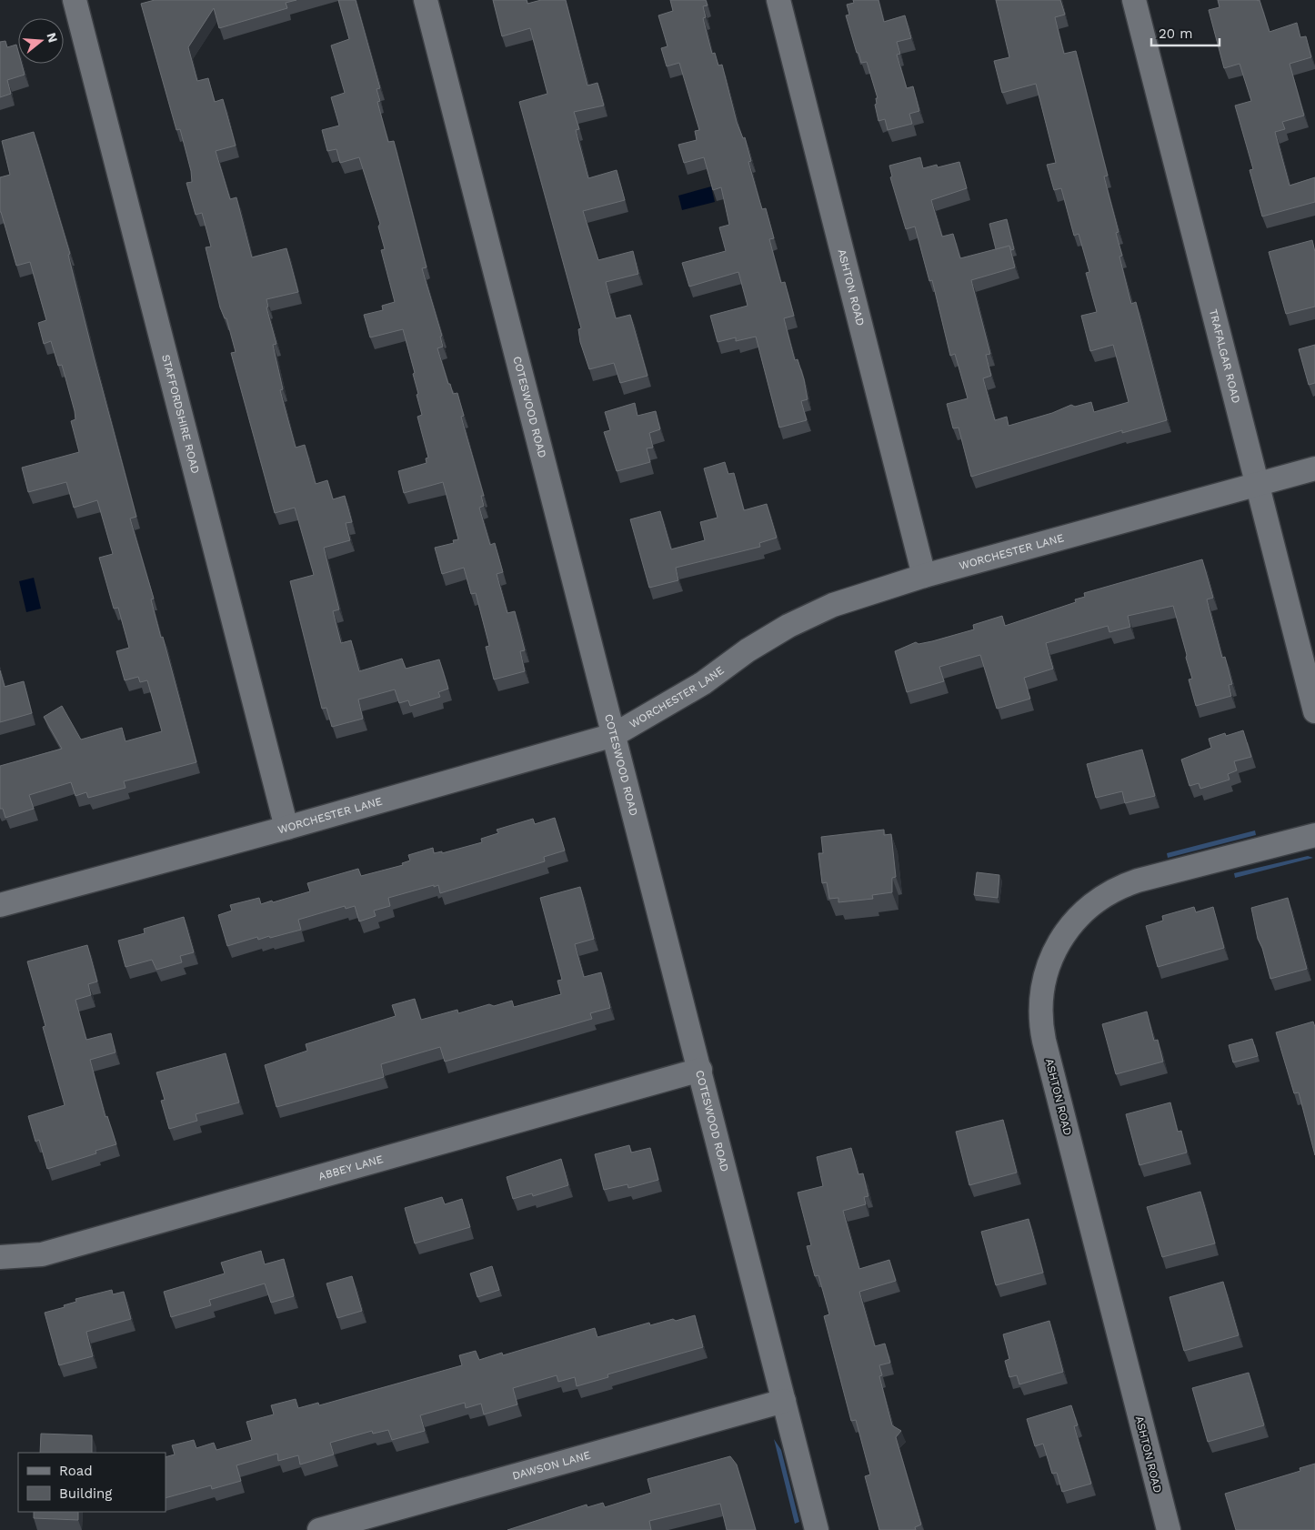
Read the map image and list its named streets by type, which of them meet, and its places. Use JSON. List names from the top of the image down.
{
  "streets": {
    "street": [
      "ASHTON ROAD",
      "TRAFALGAR ROAD",
      "COTESWOOD ROAD",
      "STAFFORDSHIRE ROAD",
      "WORCHESTER LANE",
      "ABBEY LANE",
      "DAWSON LANE"
    ]
  },
  "crossings": [
    ["ASHTON ROAD", "WORCHESTER LANE"],
    ["TRAFALGAR ROAD", "WORCHESTER LANE"],
    ["COTESWOOD ROAD", "WORCHESTER LANE"],
    ["COTESWOOD ROAD", "ABBEY LANE"],
    ["COTESWOOD ROAD", "DAWSON LANE"],
    ["STAFFORDSHIRE ROAD", "WORCHESTER LANE"]
  ],
  "legend": ["Road", "Building"],
  "scale_bar": "20 m",
  "north": "right"
}
